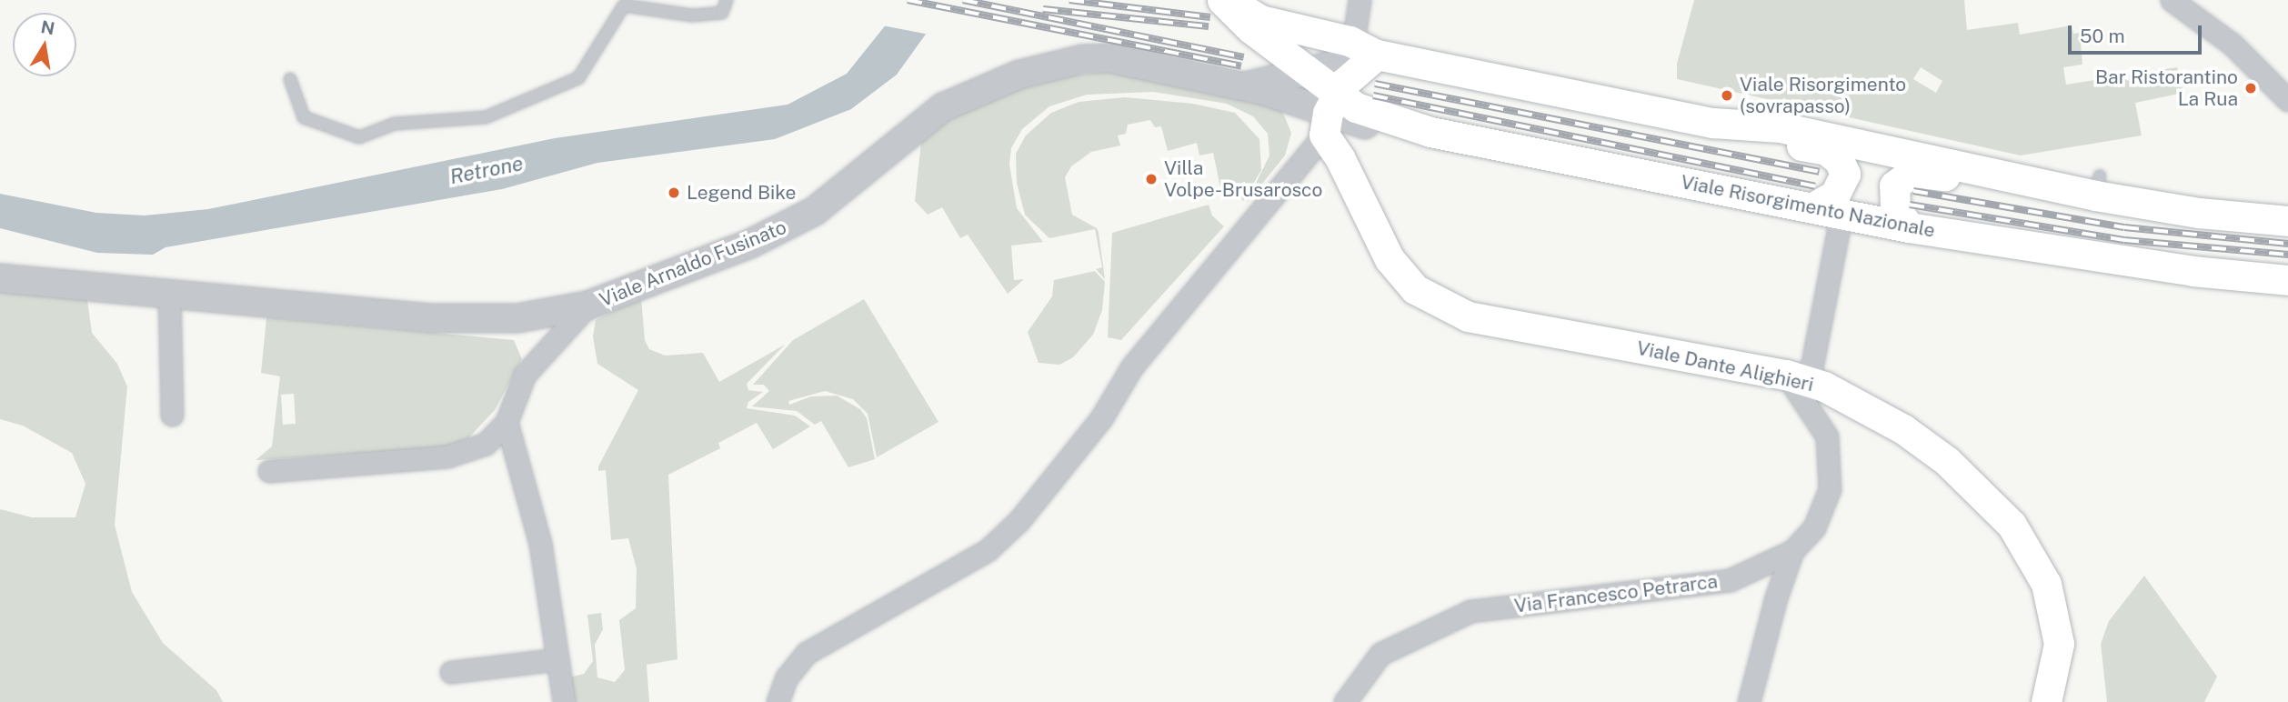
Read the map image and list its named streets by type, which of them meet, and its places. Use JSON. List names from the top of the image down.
{
  "streets": {
    "main road": ["Viale Risorgimento Nazionale", "Viale Dante Alighieri"],
    "street": ["Viale Arnaldo Fusinato", "Via Francesco Petrarca"]
  },
  "crossings": [
    ["Viale Risorgimento Nazionale", "Viale Arnaldo Fusinato"],
    ["Viale Risorgimento Nazionale", "Viale Dante Alighieri"],
    ["Viale Arnaldo Fusinato", "Viale Dante Alighieri"],
    ["Viale Dante Alighieri", "Via Francesco Petrarca"]
  ],
  "water": ["Retrone"],
  "places": [
    "Bar Ristorantino La Rua",
    "Viale Risorgimento (sovrapasso)",
    "Villa Volpe-Brusarosco",
    "Legend Bike"
  ],
  "scale_bar": "50 m",
  "north": "top"
}
